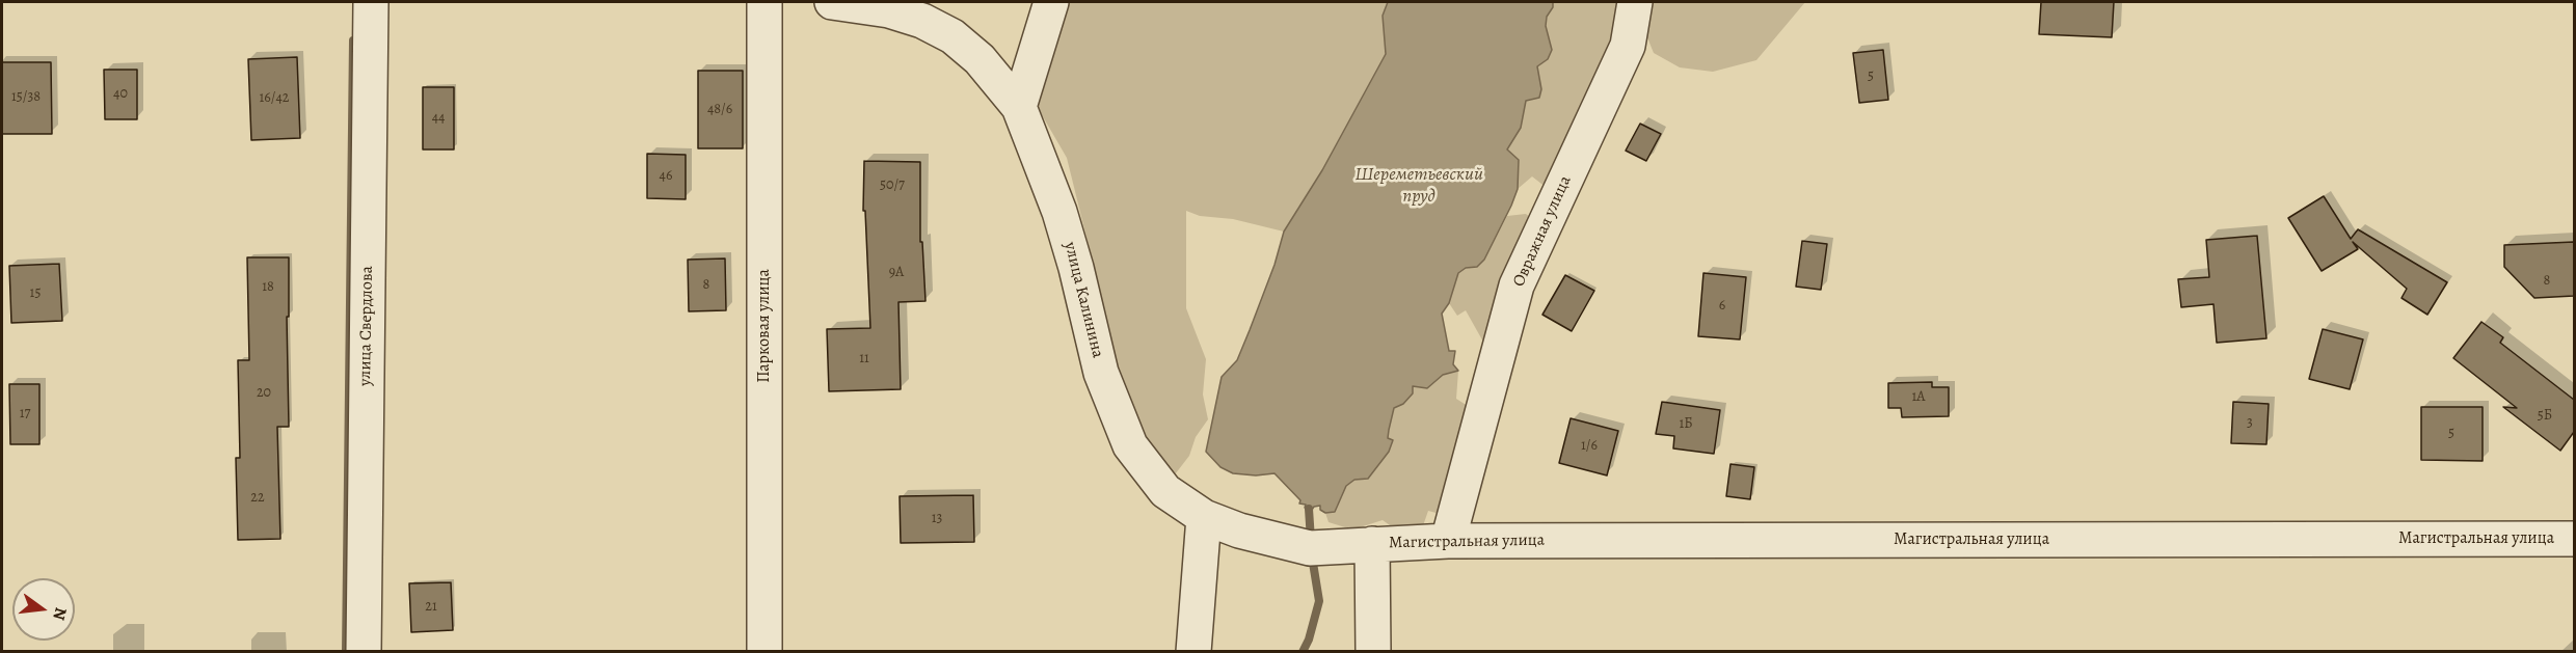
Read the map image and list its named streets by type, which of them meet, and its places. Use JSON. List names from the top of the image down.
{
  "streets": {
    "street": [
      "Овражная улица",
      "улица Калинина",
      "улица Свердлова",
      "Парковая улица",
      "Магистральная улица"
    ]
  },
  "crossings": [
    ["Овражная улица", "Магистральная улица"],
    ["улица Калинина", "Магистральная улица"]
  ],
  "water": ["Шереметьевский пруд"],
  "house_numbers": [
    "5",
    "40",
    "15/38",
    "16/42",
    "48/6",
    "44",
    "46",
    "50/7",
    "9А",
    "8",
    "8",
    "18",
    "15",
    "6",
    "11",
    "20",
    "1А",
    "17",
    "5Б",
    "3",
    "1Б",
    "5",
    "1/6",
    "22",
    "13",
    "21"
  ],
  "north": "right"
}
